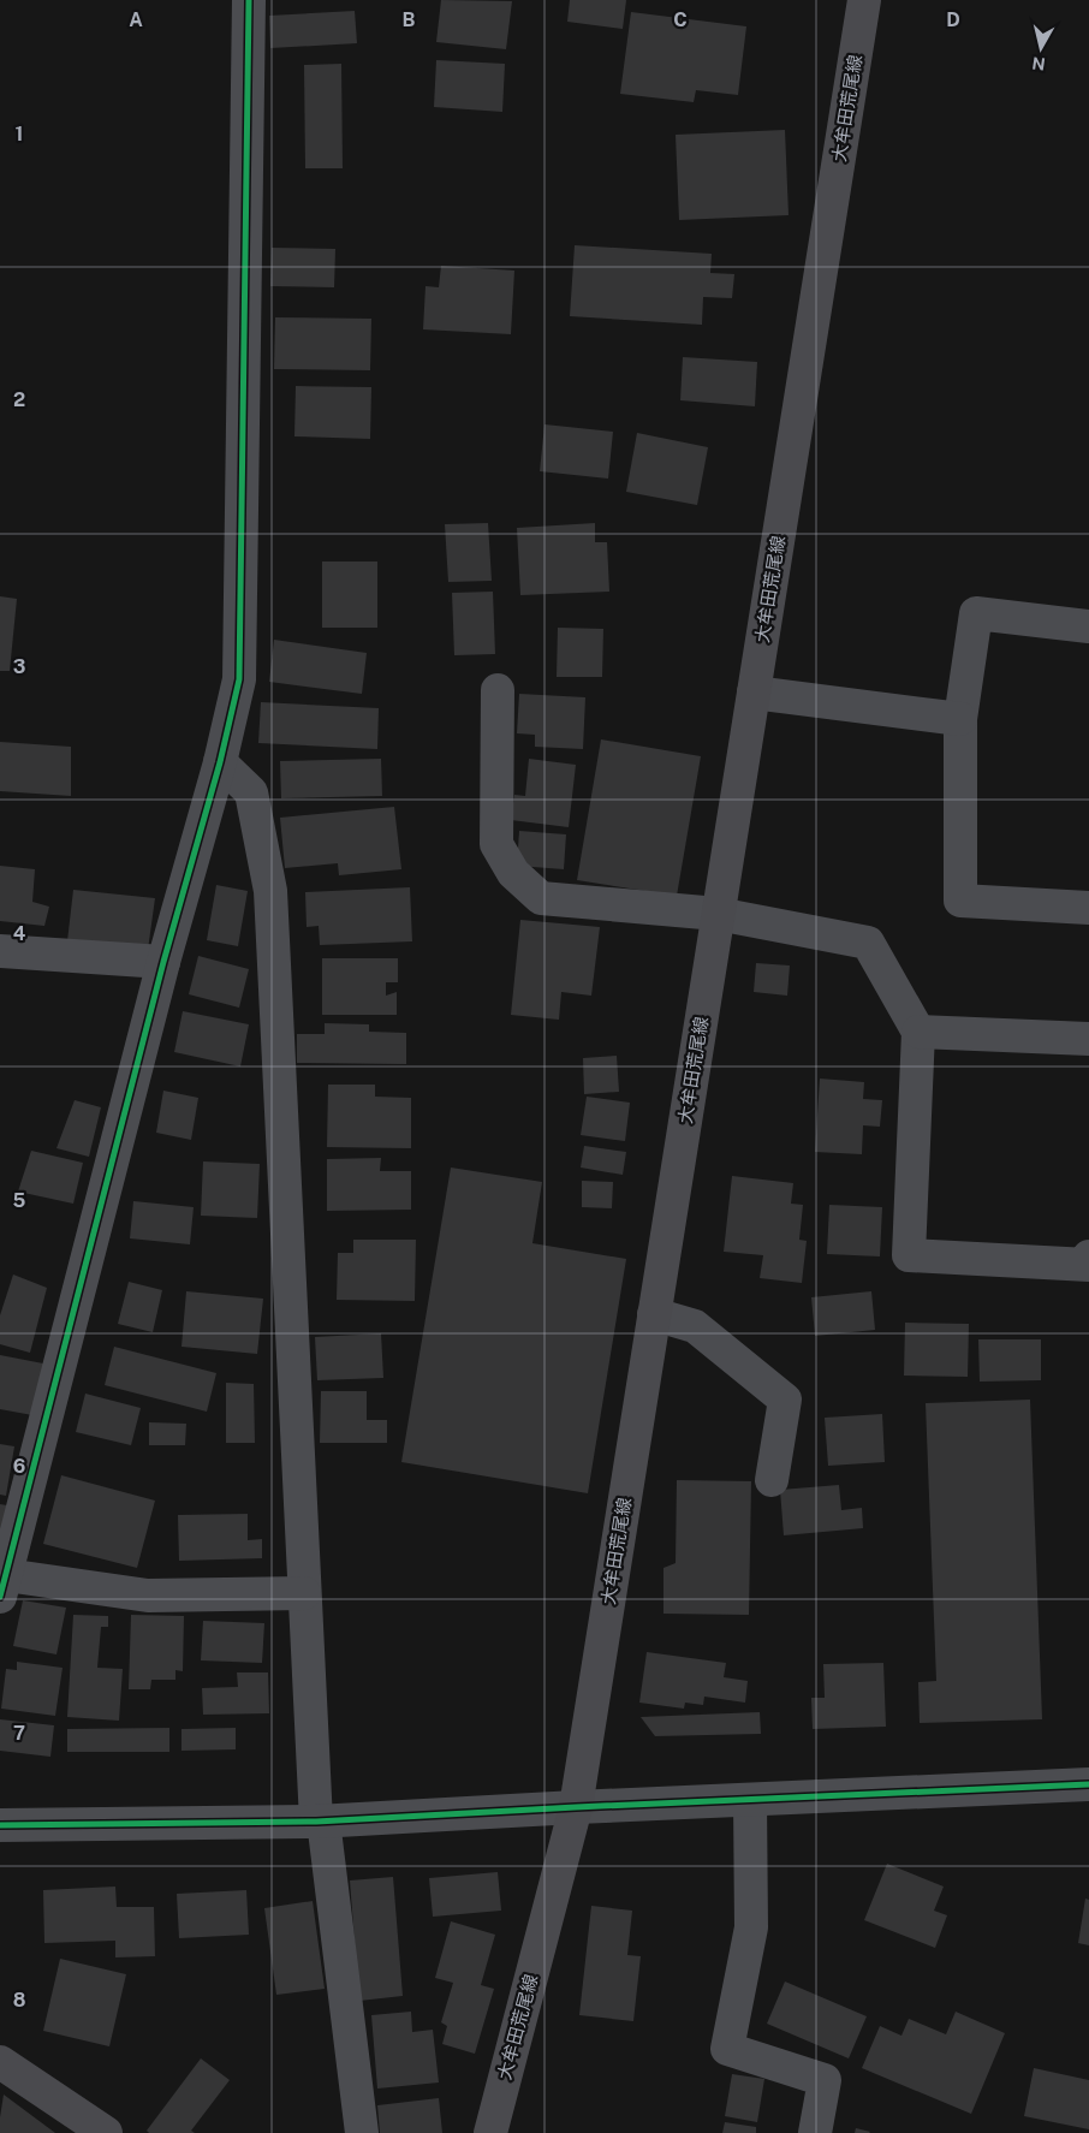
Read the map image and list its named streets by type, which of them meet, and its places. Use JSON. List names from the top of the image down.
{
  "streets": {
    "main road": ["大牟田荒尾線"]
  },
  "north": "bottom",
  "grid": {
    "columns": [
      "A",
      "B",
      "C",
      "D"
    ],
    "rows": [
      "1",
      "2",
      "3",
      "4",
      "5",
      "6",
      "7",
      "8"
    ]
  }
}
